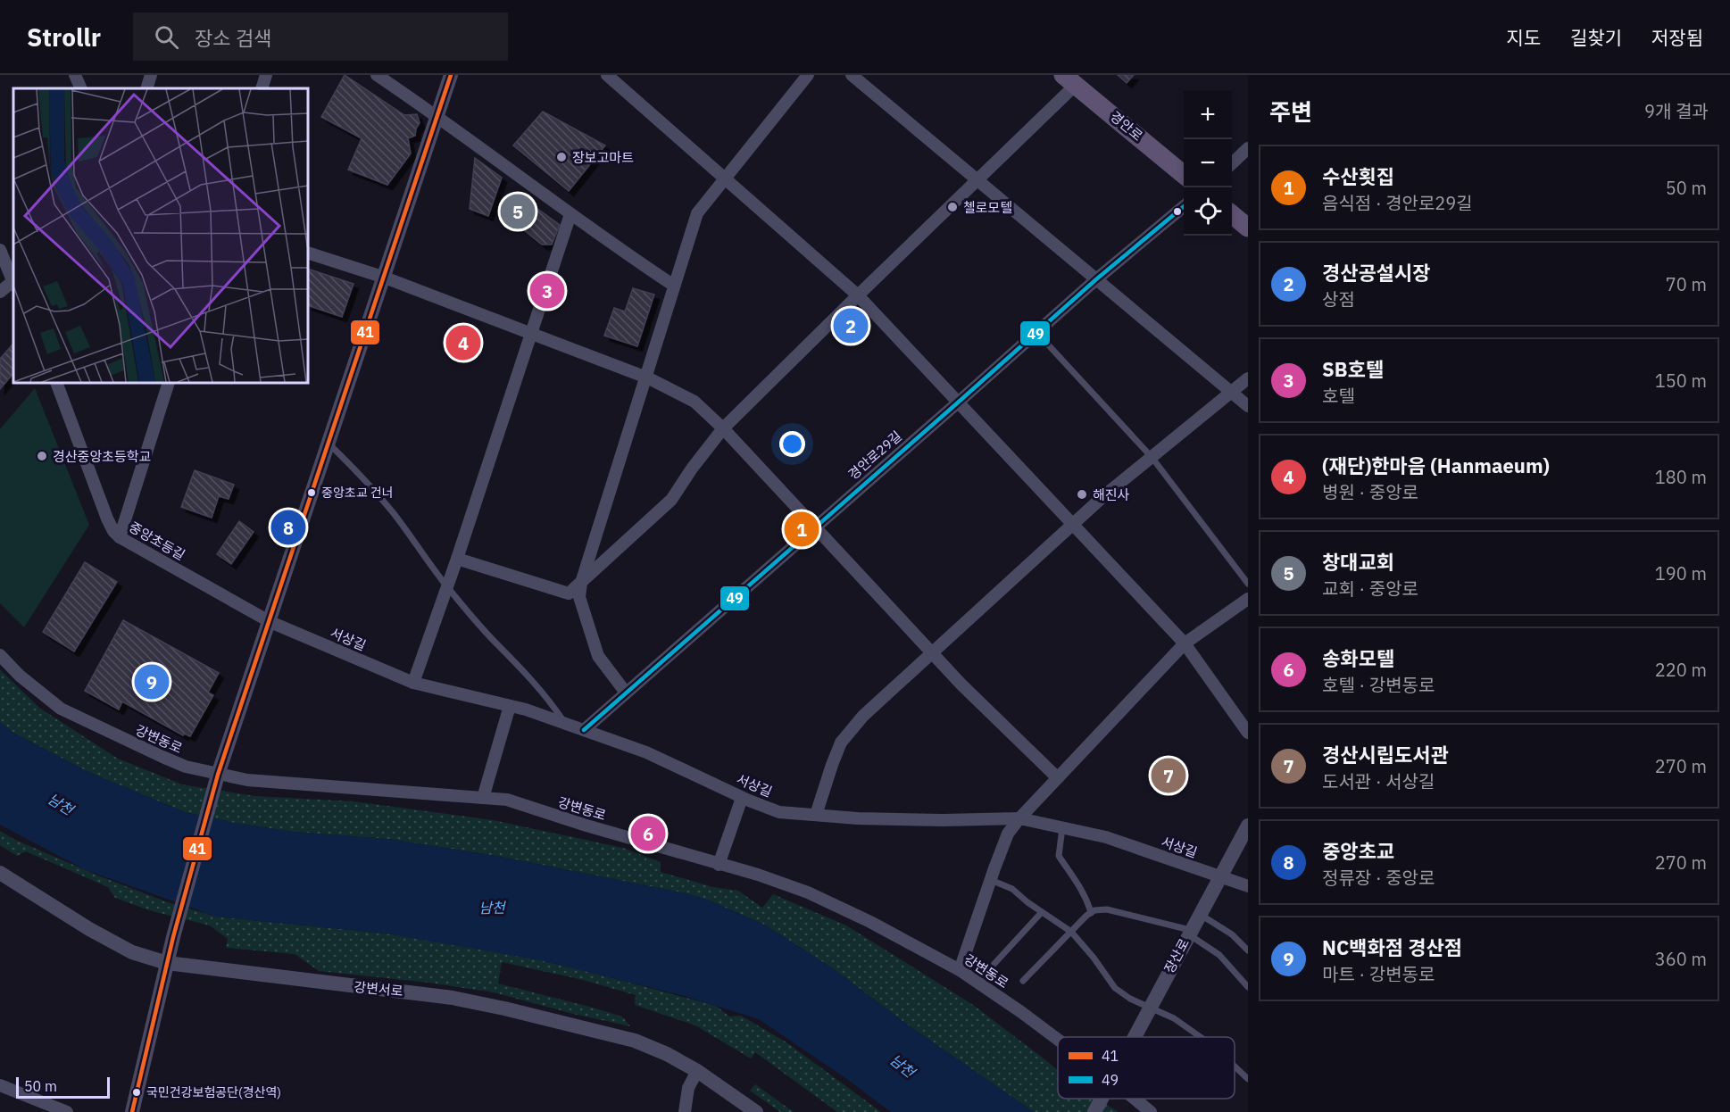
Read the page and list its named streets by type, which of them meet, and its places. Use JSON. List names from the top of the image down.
{
  "streets": {
    "main road": ["경안로"],
    "street": [
      "경안로29길",
      "중앙초등길",
      "서상길",
      "강변동로",
      "장산로",
      "강변서로"
    ]
  },
  "crossings": [
    ["경안로29길", "서상길"],
    ["중앙초등길", "서상길"],
    ["서상길", "장산로"]
  ],
  "water": ["남천"],
  "places": [
    "장보고마트",
    "첼로모텔",
    "경산중앙초등학교",
    "중앙초교 건너",
    "해진사",
    "국민건강보험공단(경산역)"
  ],
  "lines": ["transit line 41", "transit line 49"],
  "legend": ["41", "49"],
  "scale_bar": "50 m",
  "page": {
    "header": "Strollr",
    "search": "장소 검색",
    "nav": ["지도", "길찾기", "저장됨"],
    "heading": ["주변", "9개 결과"],
    "map_buttons": ["+", "−"],
    "list": [
      {
        "mark": "1",
        "name": "수산횟집",
        "note": "음식점 · 경안로29길",
        "value": "50 m"
      },
      {
        "mark": "2",
        "name": "경산공설시장",
        "note": "상점",
        "value": "70 m"
      },
      {
        "mark": "3",
        "name": "SB호텔",
        "note": "호텔",
        "value": "150 m"
      },
      {
        "mark": "4",
        "name": "(재단)한마음 (Hanmaeum)",
        "note": "병원 · 중앙로",
        "value": "180 m"
      },
      {
        "mark": "5",
        "name": "창대교회",
        "note": "교회 · 중앙로",
        "value": "190 m"
      },
      {
        "mark": "6",
        "name": "송화모텔",
        "note": "호텔 · 강변동로",
        "value": "220 m"
      },
      {
        "mark": "7",
        "name": "경산시립도서관",
        "note": "도서관 · 서상길",
        "value": "270 m"
      },
      {
        "mark": "8",
        "name": "중앙초교",
        "note": "정류장 · 중앙로",
        "value": "270 m"
      },
      {
        "mark": "9",
        "name": "NC백화점 경산점",
        "note": "마트 · 강변동로",
        "value": "360 m"
      }
    ],
    "pins": [
      "5",
      "3",
      "2",
      "4",
      "8",
      "1",
      "9",
      "7",
      "6"
    ],
    "scale": "50 m"
  }
}
